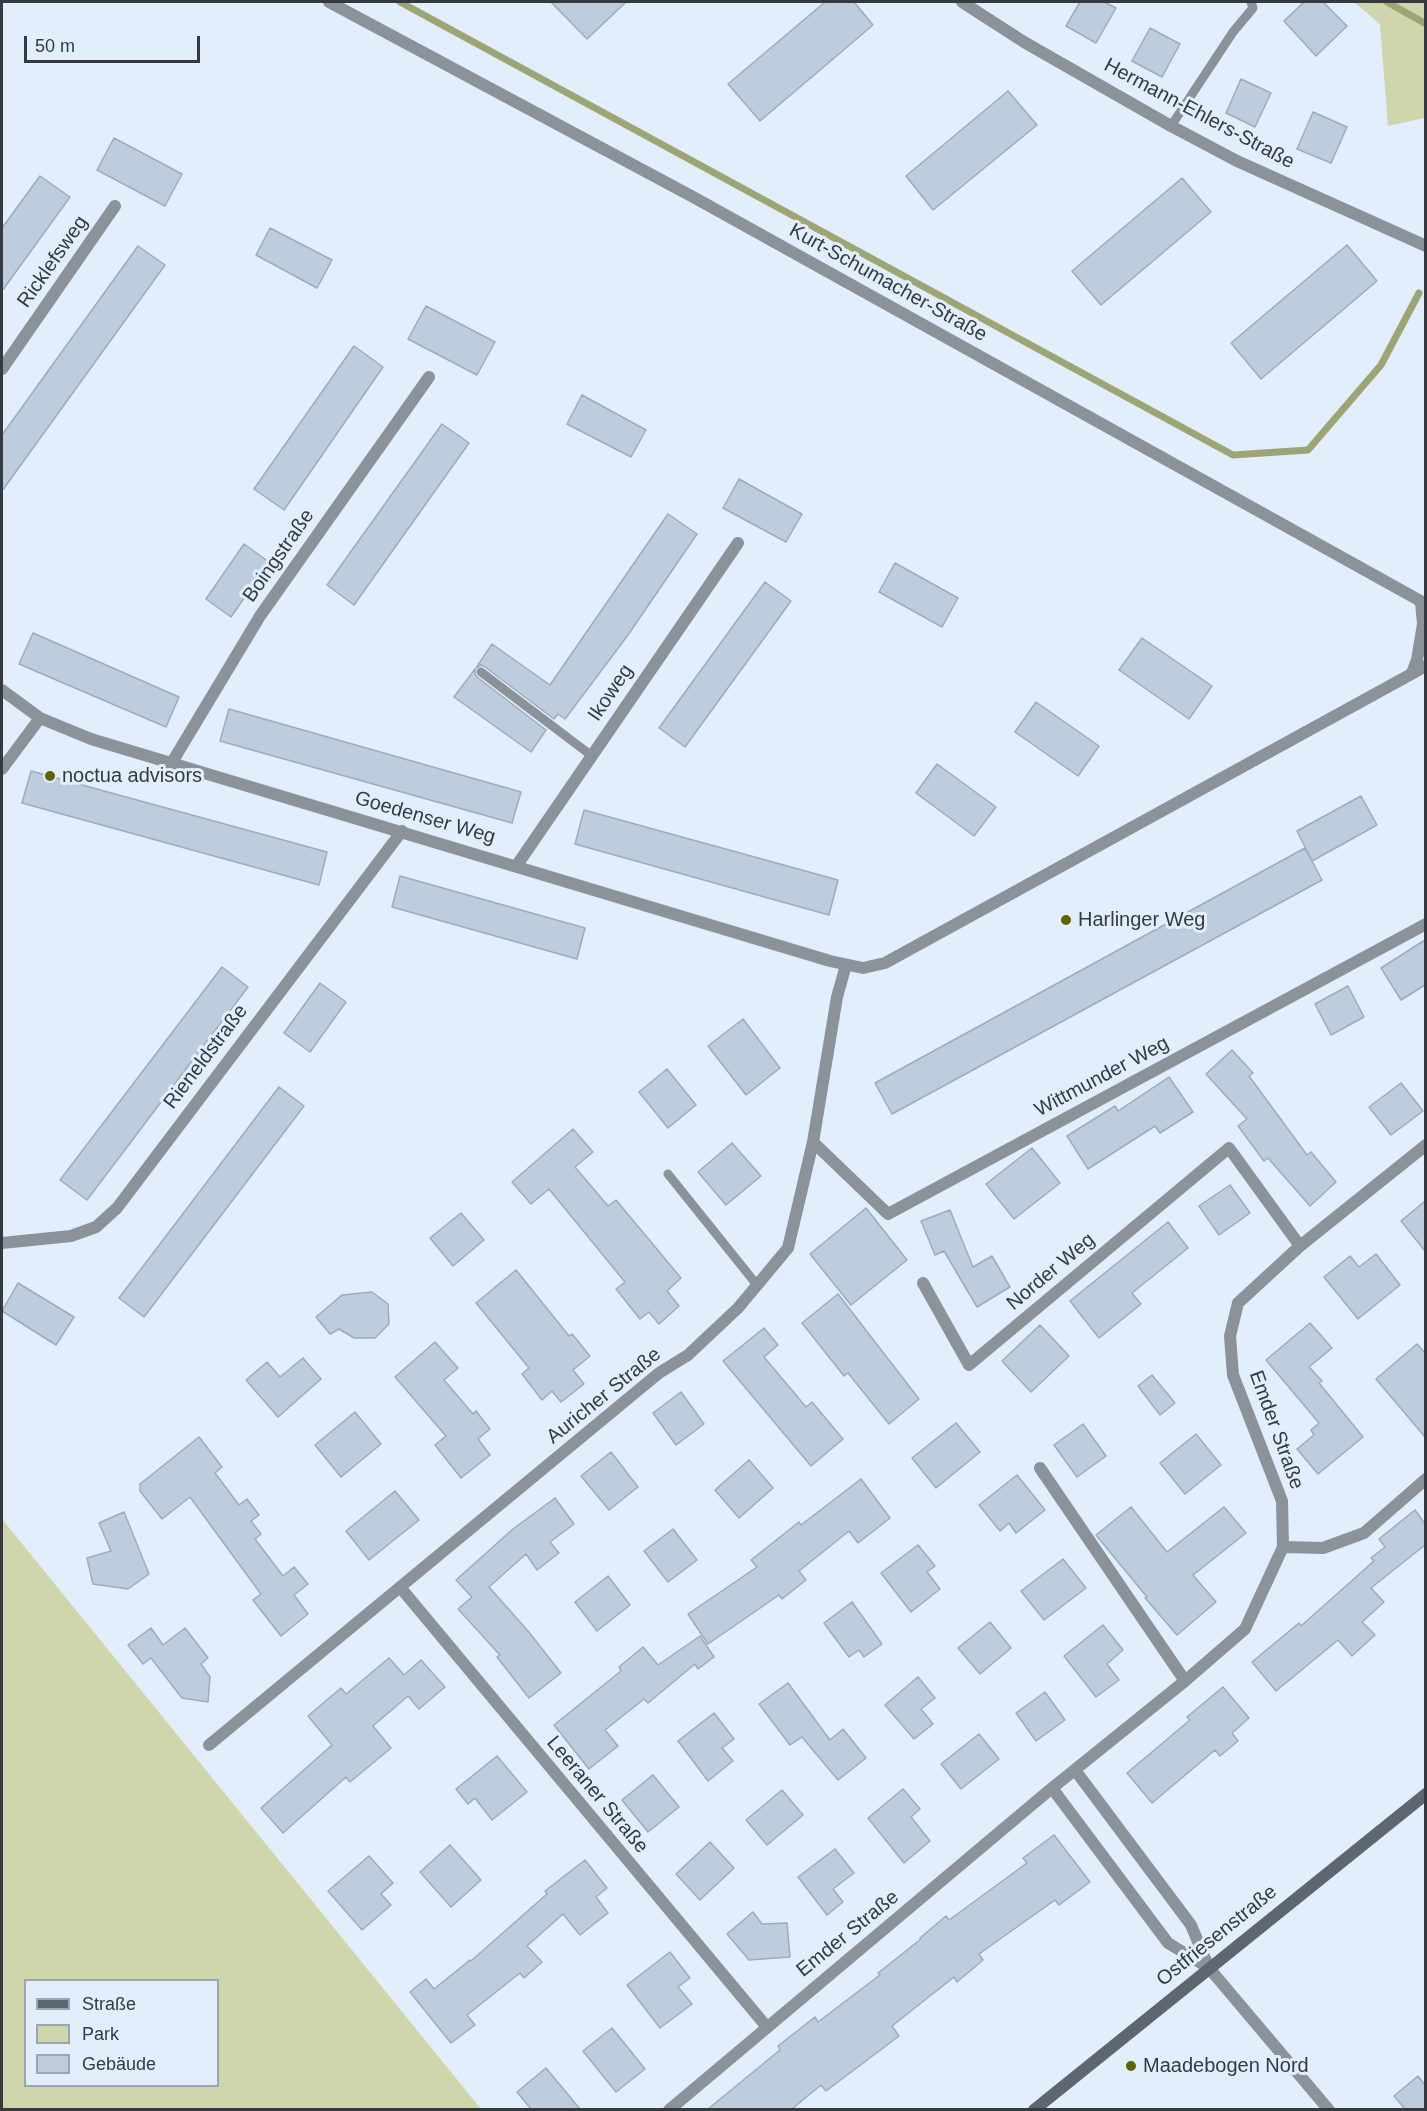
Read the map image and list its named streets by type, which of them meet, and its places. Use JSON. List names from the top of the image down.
{
  "streets": {
    "main road": ["Ostfriesenstraße"],
    "street": [
      "Hermann-Ehlers-Straße",
      "Ricklefsweg",
      "Kurt-Schumacher-Straße",
      "Boingstraße",
      "Ikoweg",
      "Goedenser Weg",
      "Rieneldstraße",
      "Wittmunder Weg",
      "Norder Weg",
      "Auricher Straße",
      "Emder Straße",
      "Leeraner Straße"
    ]
  },
  "crossings": [
    ["Boingstraße", "Goedenser Weg"],
    ["Ikoweg", "Goedenser Weg"],
    ["Goedenser Weg", "Rieneldstraße"],
    ["Goedenser Weg", "Auricher Straße"],
    ["Wittmunder Weg", "Auricher Straße"],
    ["Norder Weg", "Emder Straße"],
    ["Auricher Straße", "Leeraner Straße"],
    ["Emder Straße", "Leeraner Straße"]
  ],
  "places": ["noctua advisors", "Harlinger Weg", "Maadebogen Nord"],
  "legend": ["Straße", "Park", "Gebäude"],
  "scale_bar": "50 m"
}
